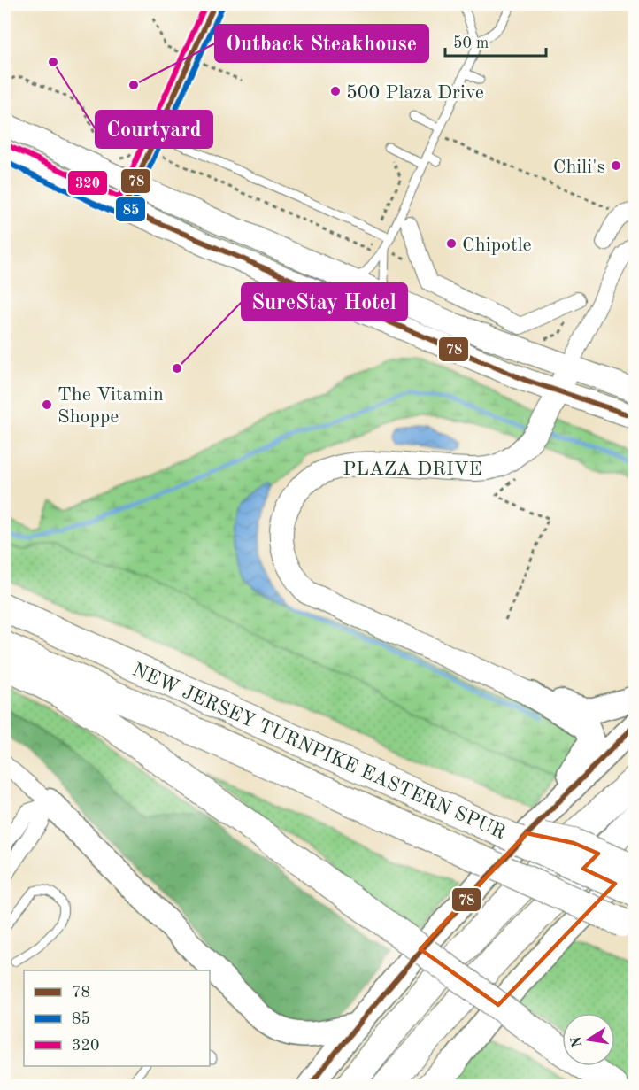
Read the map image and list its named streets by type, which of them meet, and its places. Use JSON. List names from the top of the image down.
{
  "streets": {
    "highway": ["NEW JERSEY TURNPIKE EASTERN SPUR"],
    "street": ["PLAZA DRIVE"]
  },
  "places": [
    "Courtyard",
    "Outback Steakhouse",
    "500 Plaza Drive",
    "Chili's",
    "Chipotle",
    "SureStay Hotel",
    "The Vitamin Shoppe"
  ],
  "lines": ["transit line 78", "transit line 320", "transit line 85"],
  "legend": ["78", "85", "320"],
  "scale_bar": "50 m",
  "north": "left"
}
